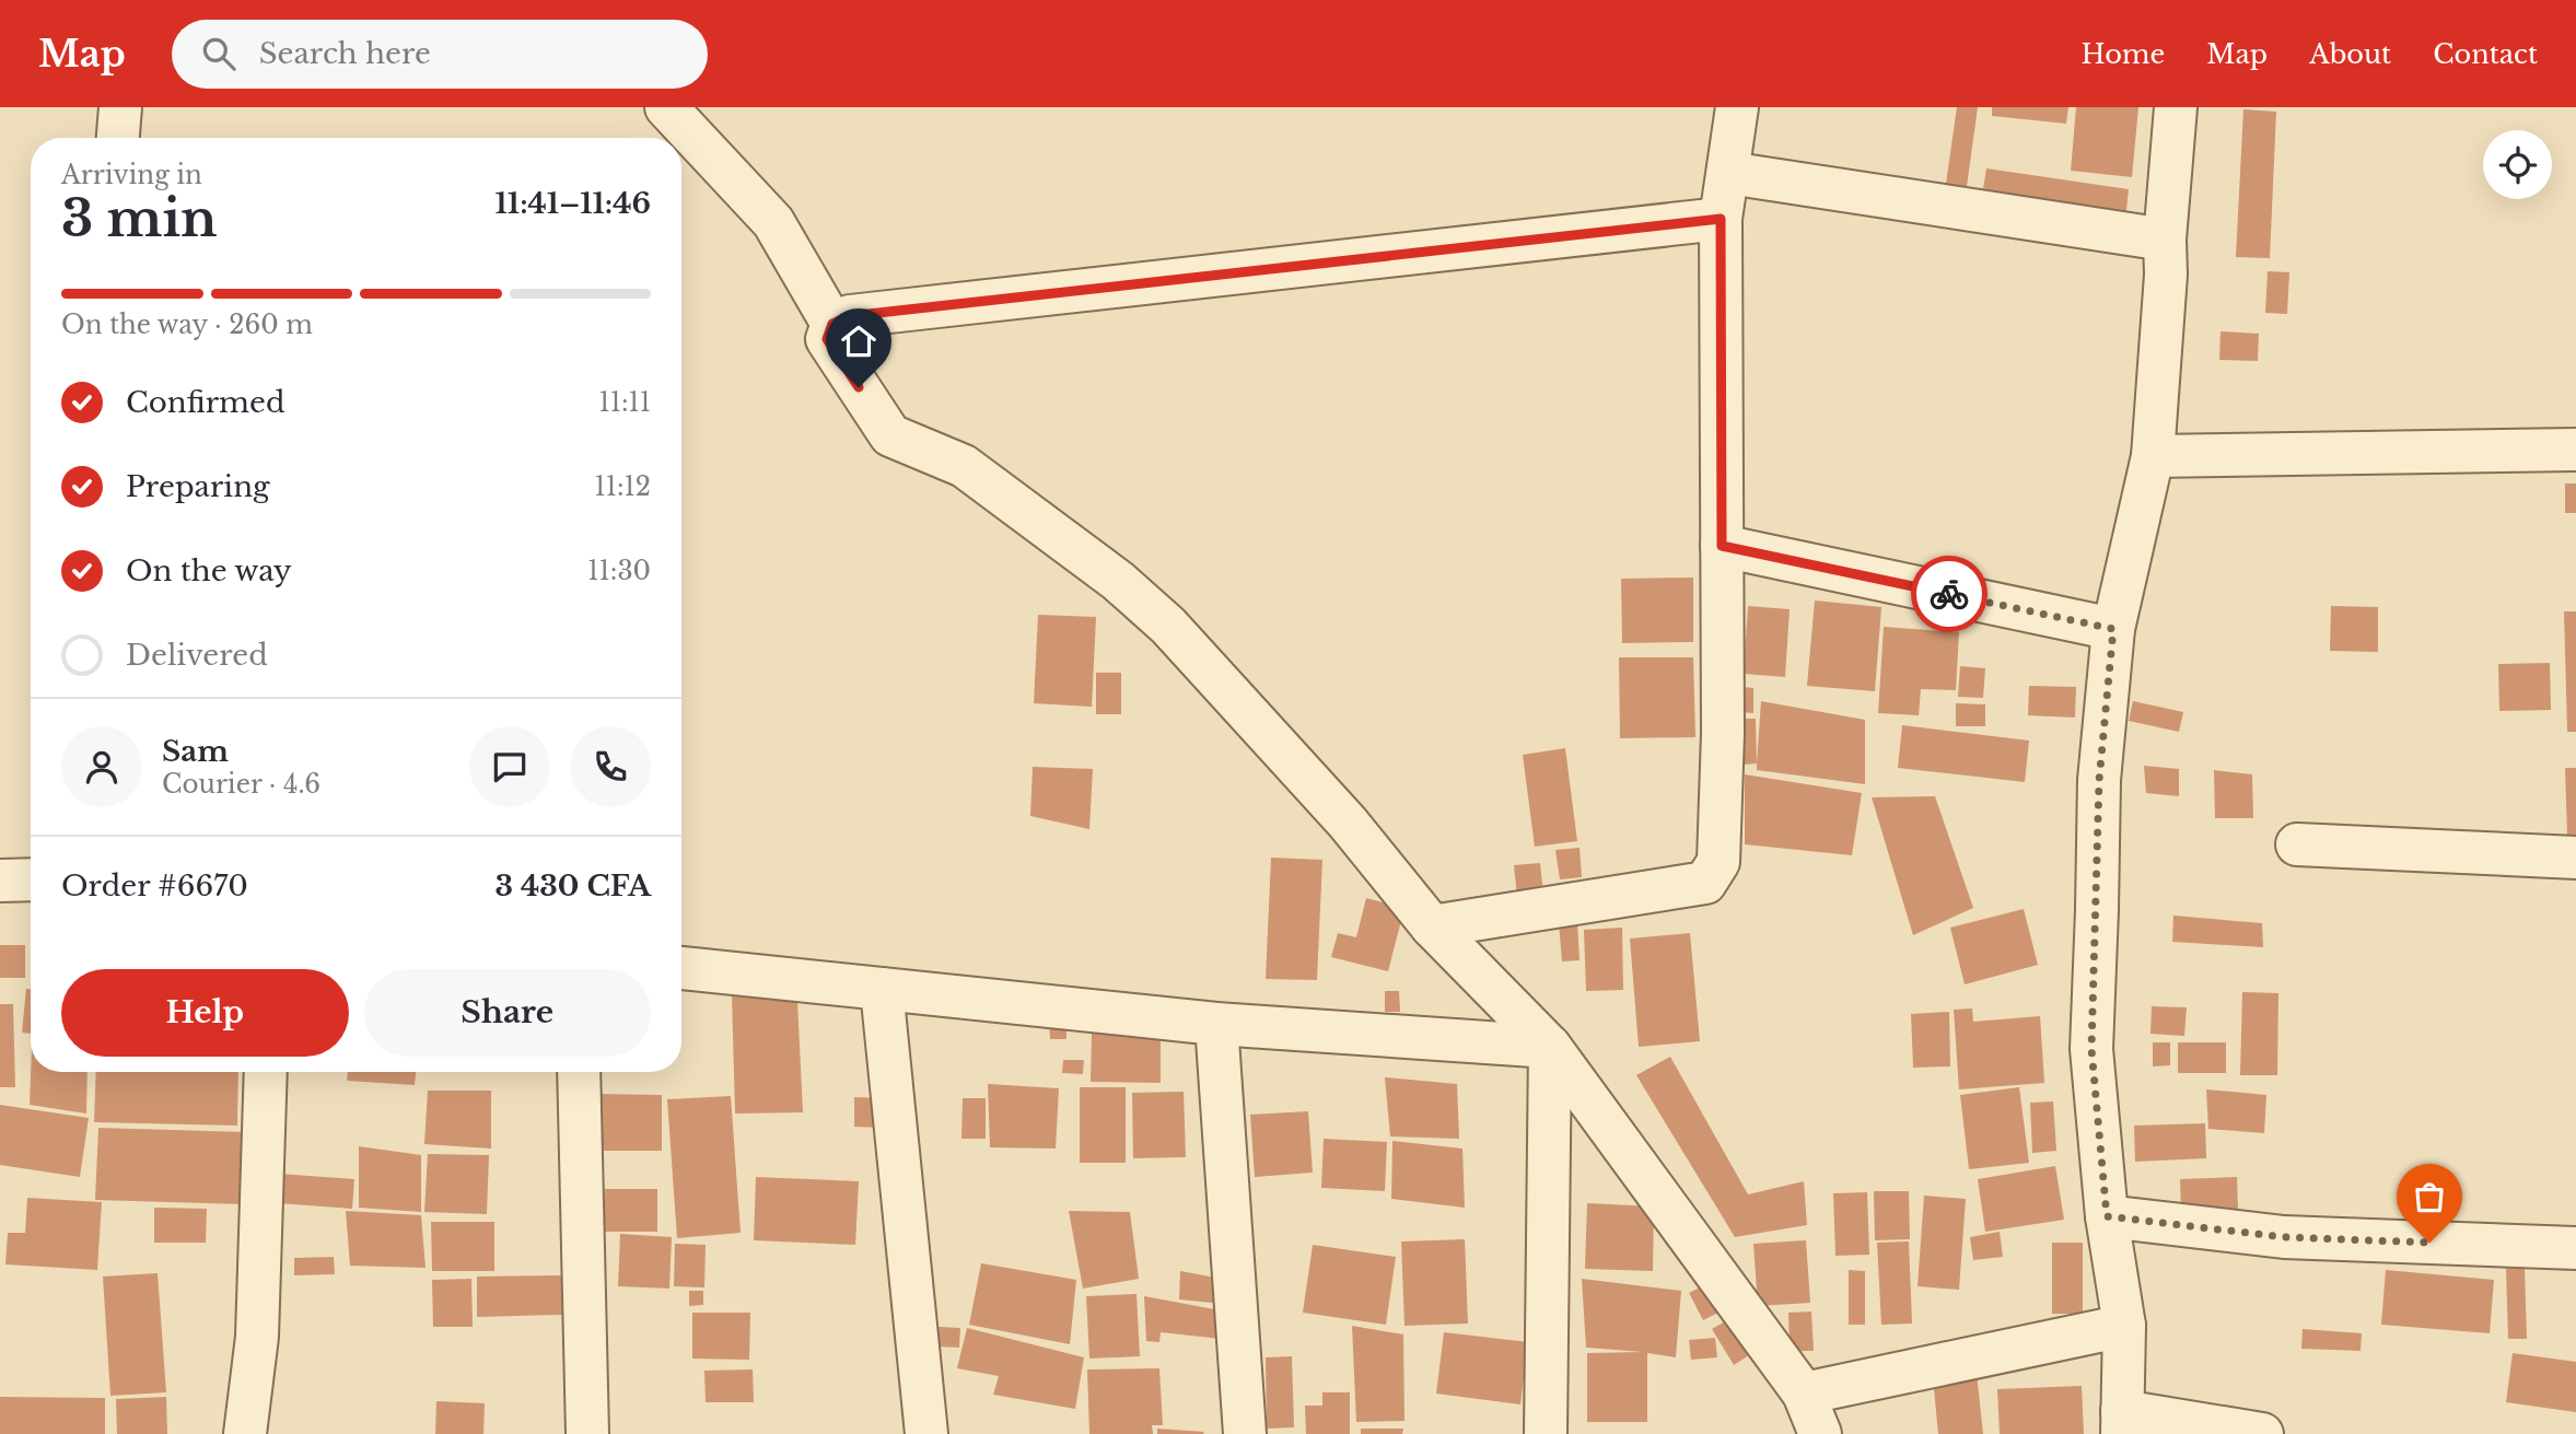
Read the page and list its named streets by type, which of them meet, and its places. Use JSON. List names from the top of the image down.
{
  "page": {
    "header": "Map",
    "search": "Search here",
    "nav": [
      "Home",
      "Map",
      "About",
      "Contact"
    ],
    "heading": ["3 min", "Arriving in", "11:41–11:46"],
    "panel": [
      "Sam",
      "Courier · 4.6",
      "Order #6670",
      "3 430 CFA"
    ],
    "bar": "On the way · 260 m",
    "list": [
      ["Confirmed", "11:11"],
      ["Preparing", "11:12"],
      ["On the way", "11:30"],
      "Delivered"
    ],
    "buttons": ["Help", "Share"]
  }
}
